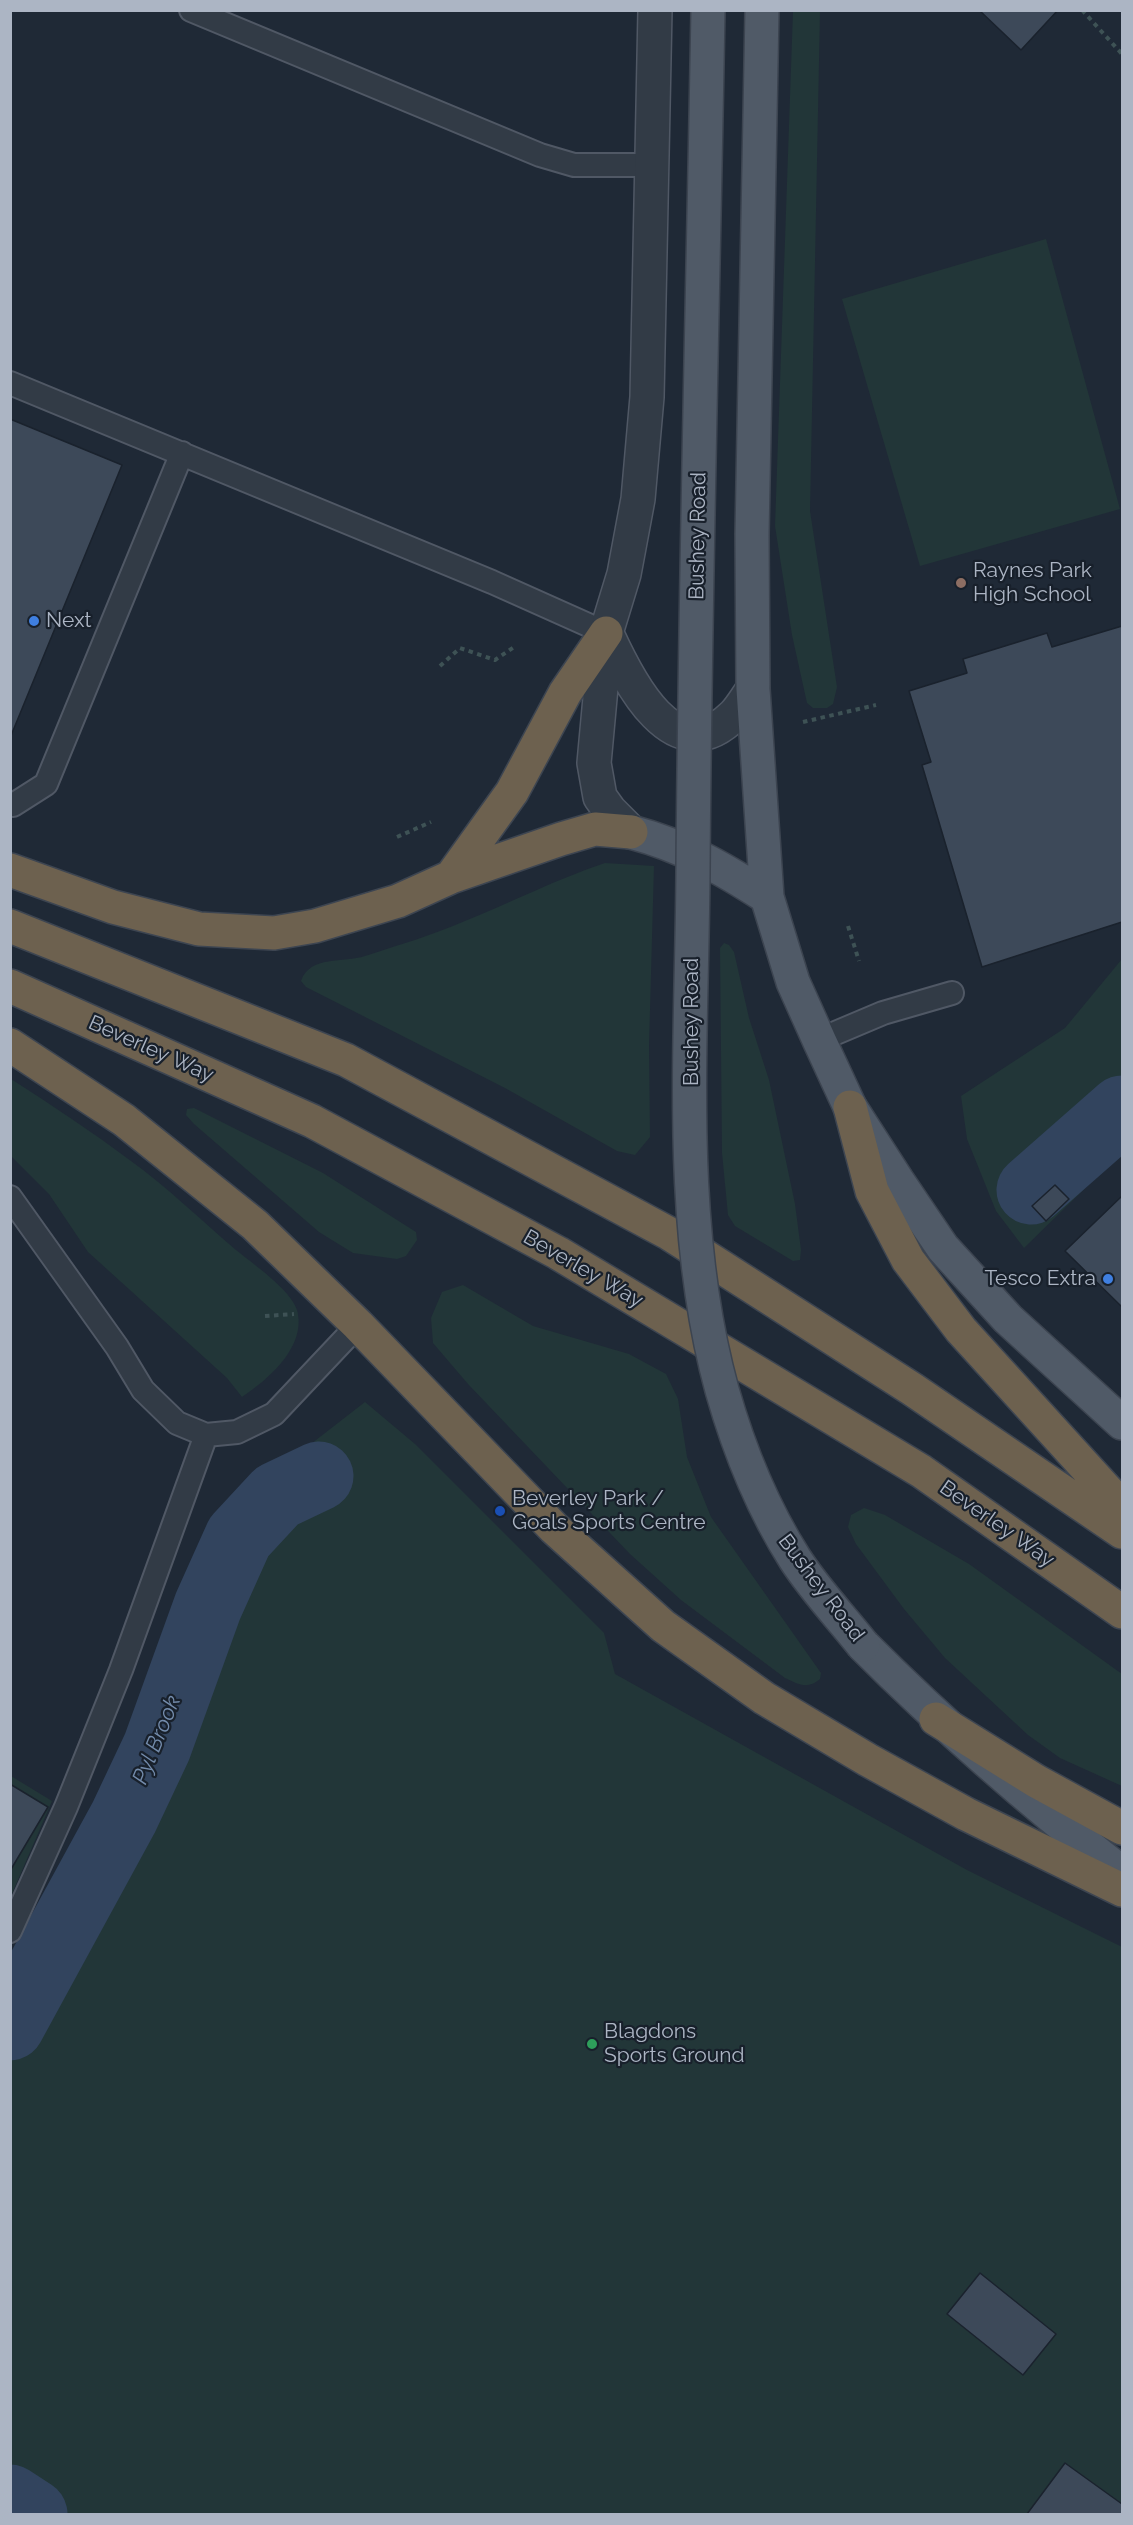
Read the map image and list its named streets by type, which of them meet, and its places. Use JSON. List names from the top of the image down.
{
  "streets": {
    "highway": ["Beverley Way"],
    "main road": ["Bushey Road"]
  },
  "water": ["Pyl Brook"],
  "places": [
    "Raynes Park High School",
    "Next",
    "Tesco Extra",
    "Beverley Park / Goals Sports Centre",
    "Blagdons Sports Ground"
  ]
}
